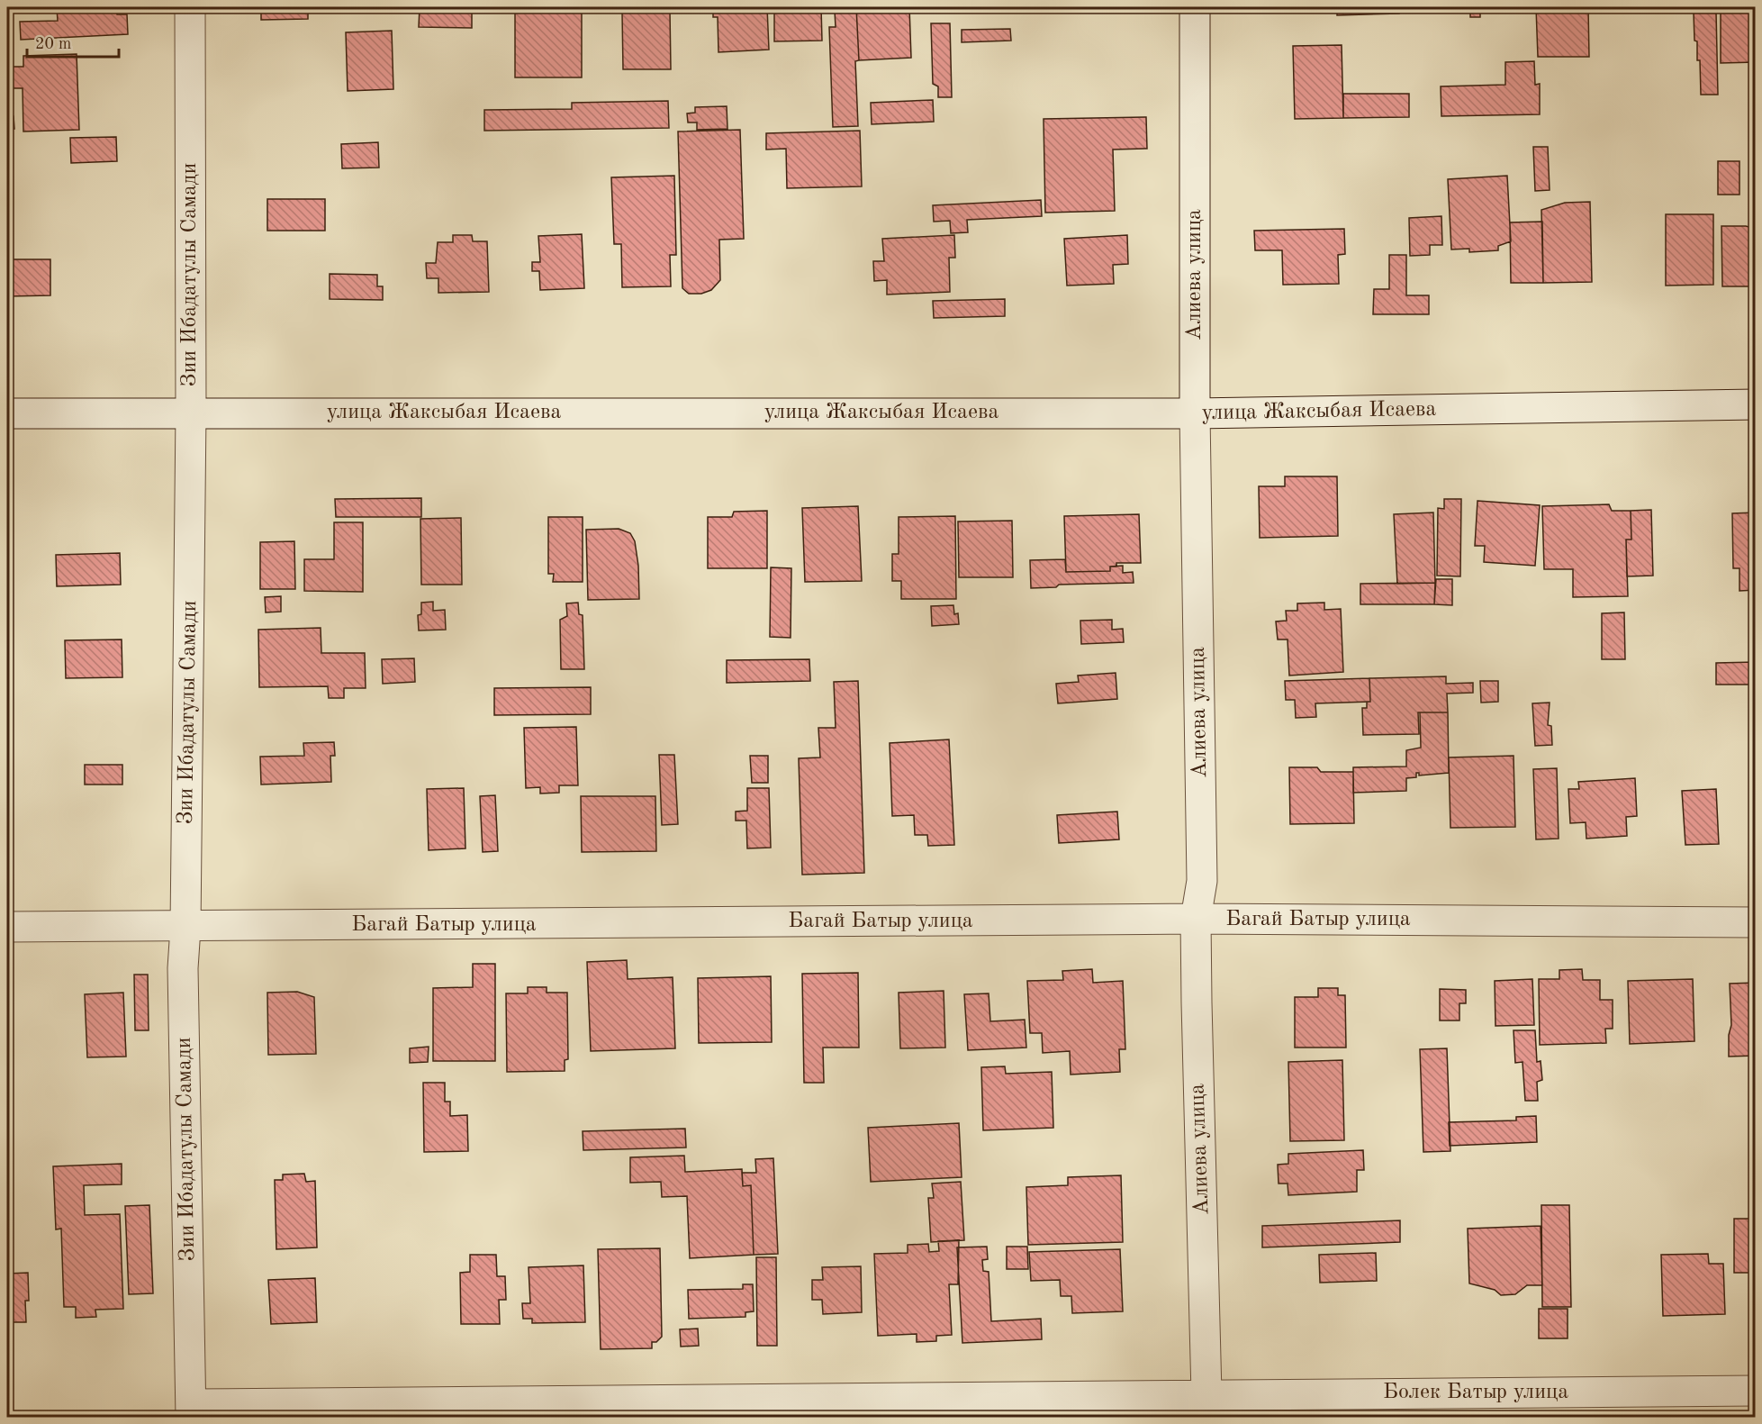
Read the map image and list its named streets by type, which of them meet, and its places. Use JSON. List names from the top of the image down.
{
  "streets": {
    "street": [
      "Зии Ибадатулы Самади",
      "Алиева улица",
      "улица Жаксыбая Исаева",
      "Багай Батыр улица",
      "Болек Батыр улица"
    ]
  },
  "crossings": [
    ["Зии Ибадатулы Самади", "улица Жаксыбая Исаева"],
    ["Зии Ибадатулы Самади", "Багай Батыр улица"],
    ["Зии Ибадатулы Самади", "Болек Батыр улица"],
    ["Алиева улица", "улица Жаксыбая Исаева"],
    ["Алиева улица", "Багай Батыр улица"],
    ["Алиева улица", "Болек Батыр улица"]
  ],
  "scale_bar": "20 m"
}
